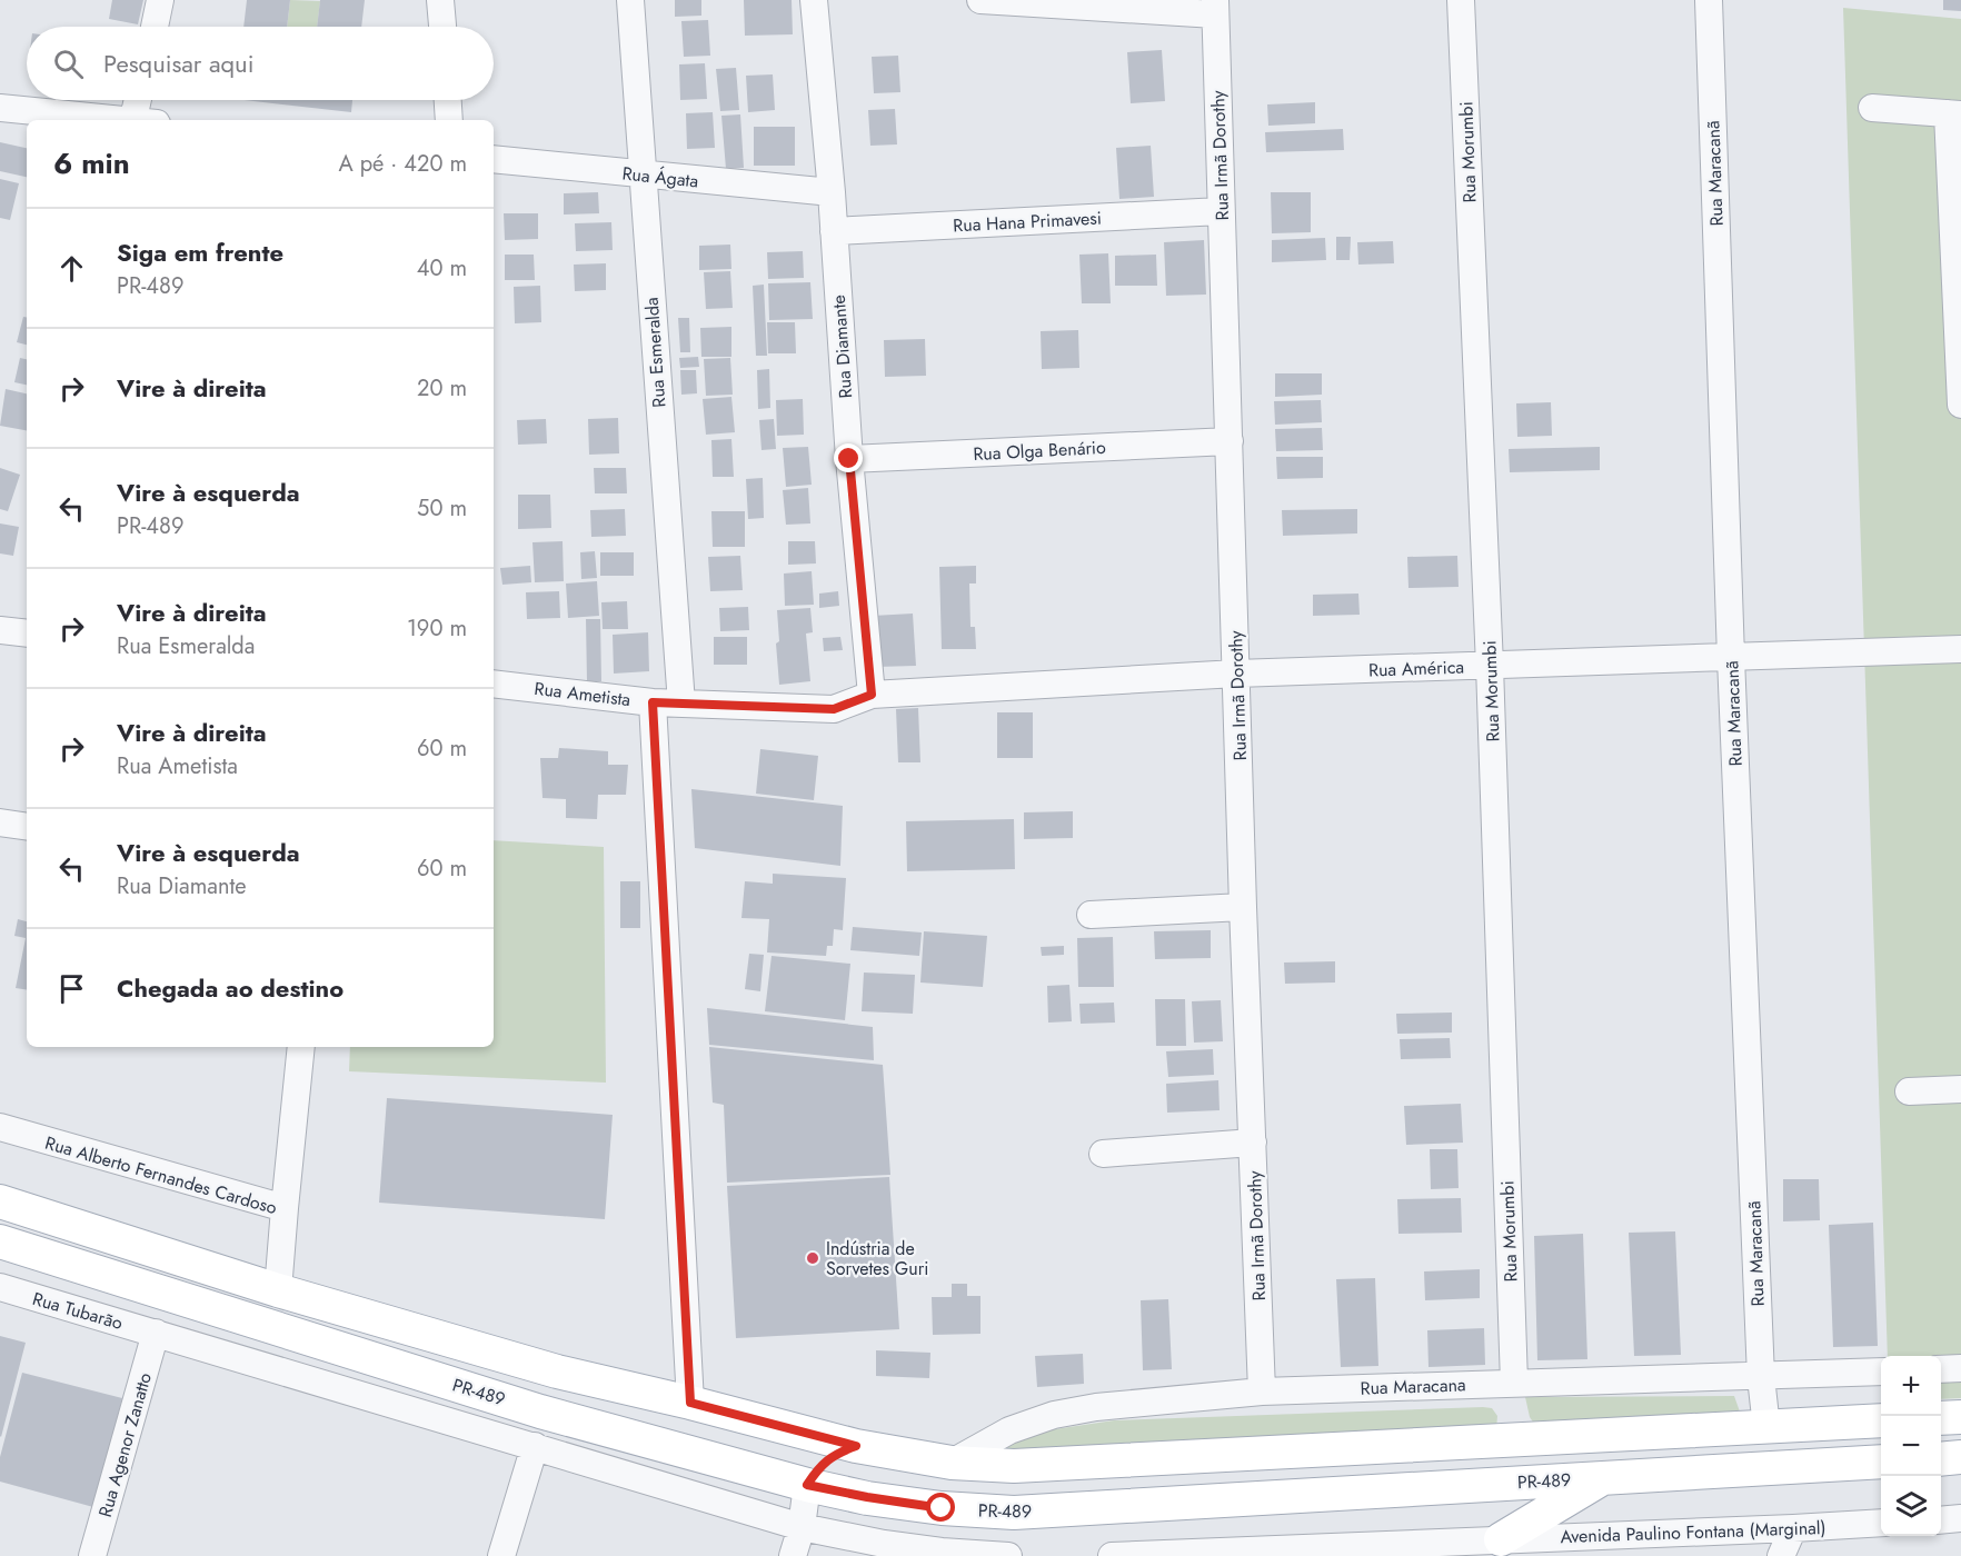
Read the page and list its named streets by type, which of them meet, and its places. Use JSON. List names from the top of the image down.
{
  "streets": {
    "main road": ["PR-489"],
    "street": [
      "Rua Morumbi",
      "Rua Irmã Dorothy",
      "Rua Maracanã",
      "Rua Ágata",
      "Rua Hana Primavesi",
      "Rua Diamante",
      "Rua Esmeralda",
      "Rua Olga Benário",
      "Rua América",
      "Rua Ametista",
      "Rua Alberto Fernandes Cardoso",
      "Rua Tubarão",
      "Rua Maracana",
      "Rua Agenor Zanatto",
      "Avenida Paulino Fontana (Marginal)"
    ]
  },
  "crossings": [
    ["Rua Morumbi", "Rua América"],
    ["Rua Morumbi", "Rua Maracana"],
    ["Rua Irmã Dorothy", "Rua Hana Primavesi"],
    ["Rua Irmã Dorothy", "Rua Olga Benário"],
    ["Rua Irmã Dorothy", "Rua América"],
    ["Rua Irmã Dorothy", "Rua Maracana"],
    ["Rua Maracanã", "Rua América"],
    ["Rua Maracanã", "Rua Maracana"],
    ["Rua Ágata", "Rua Diamante"],
    ["Rua Ágata", "Rua Esmeralda"],
    ["Rua Hana Primavesi", "Rua Diamante"],
    ["Rua Diamante", "Rua Olga Benário"],
    ["Rua Diamante", "Rua América"],
    ["Rua Diamante", "Rua Ametista"],
    ["Rua Esmeralda", "Rua Ametista"],
    ["Rua América", "Rua Ametista"],
    ["Rua Tubarão", "Rua Agenor Zanatto"]
  ],
  "places": ["Indústria de Sorvetes Guri"],
  "page": {
    "search": "Pesquisar aqui",
    "heading": ["6 min", "A pé · 420 m"],
    "list": [
      ["Siga em frente", "PR-489", "40 m"],
      ["Vire à direita", "20 m"],
      ["Vire à esquerda", "PR-489", "50 m"],
      ["Vire à direita", "Rua Esmeralda", "190 m"],
      ["Vire à direita", "Rua Ametista", "60 m"],
      ["Vire à esquerda", "Rua Diamante", "60 m"],
      "Chegada ao destino"
    ],
    "map_buttons": ["+", "−"]
  }
}
